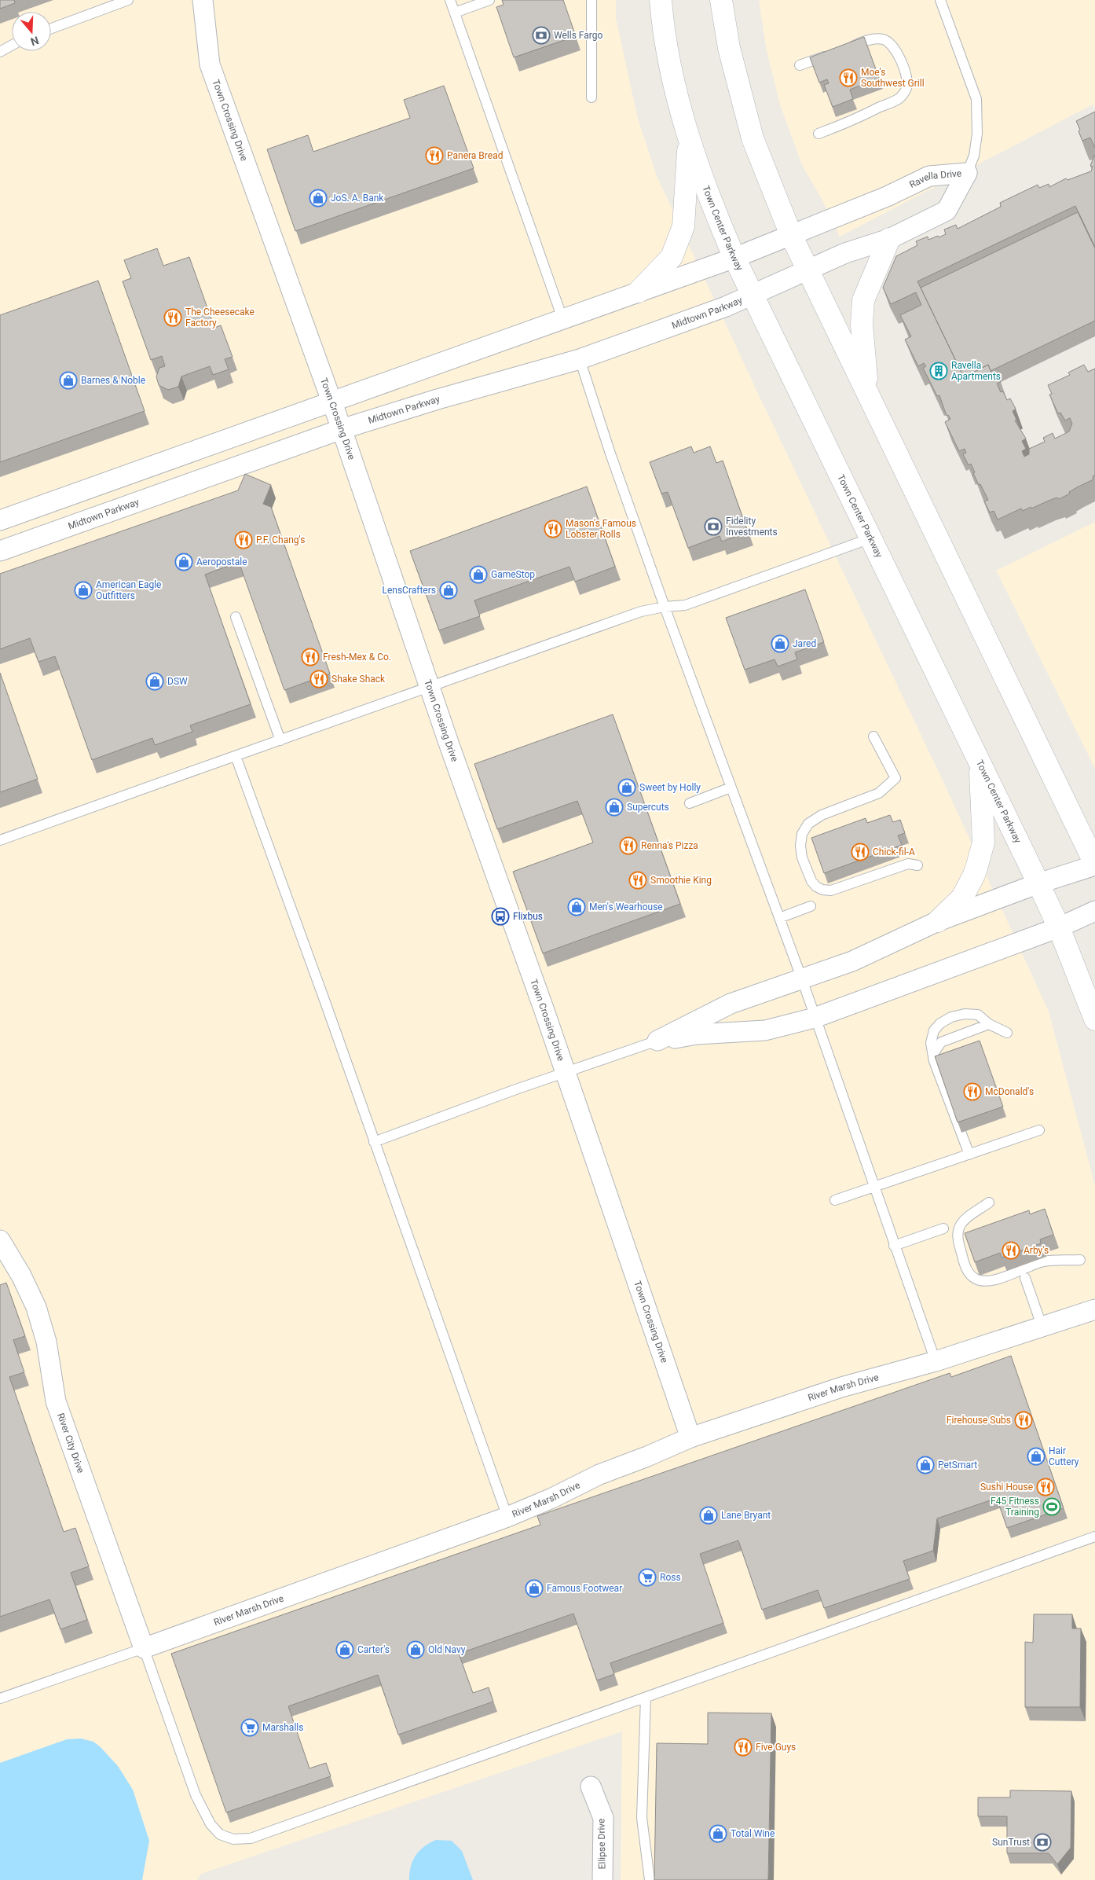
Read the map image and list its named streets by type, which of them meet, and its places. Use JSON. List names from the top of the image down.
{
  "streets": {
    "main road": ["Town Center Parkway"],
    "street": [
      "Town Crossing Drive",
      "Ravella Drive",
      "Midtown Parkway",
      "River Marsh Drive",
      "River City Drive",
      "Ellipse Drive"
    ]
  },
  "crossings": [
    ["Town Crossing Drive", "Midtown Parkway"],
    ["Town Crossing Drive", "River Marsh Drive"],
    ["Ravella Drive", "Midtown Parkway"],
    ["Town Center Parkway", "Midtown Parkway"],
    ["River Marsh Drive", "River City Drive"]
  ],
  "places": {
    "bank": ["Wells Fargo", "Fidelity Investments", "SunTrust"],
    "restaurant": [
      "Moe's Southwest Grill",
      "Panera Bread",
      "The Cheesecake Factory",
      "Mason's Famous Lobster Rolls",
      "P.F. Chang's",
      "Fresh-Mex & Co.",
      "Shake Shack",
      "Renna's Pizza",
      "Chick-fil-A",
      "Smoothie King",
      "McDonald's",
      "Arby's",
      "Firehouse Subs",
      "Sushi House",
      "Five Guys"
    ],
    "shop": [
      "JoS. A. Bank",
      "Barnes & Noble",
      "Aeropostale",
      "GameStop",
      "American Eagle Outfitters",
      "LensCrafters",
      "Jared",
      "DSW",
      "Sweet by Holly",
      "Supercuts",
      "Men's Wearhouse",
      "Hair Cuttery",
      "PetSmart",
      "Lane Bryant",
      "Famous Footwear",
      "Carter's",
      "Old Navy",
      "Total Wine"
    ],
    "building": ["Ravella Apartments"],
    "bus stop": ["Flixbus"],
    "sports": ["F45 Fitness Training"],
    "supermarket": ["Ross", "Marshalls"]
  },
  "north": "bottom"
}
